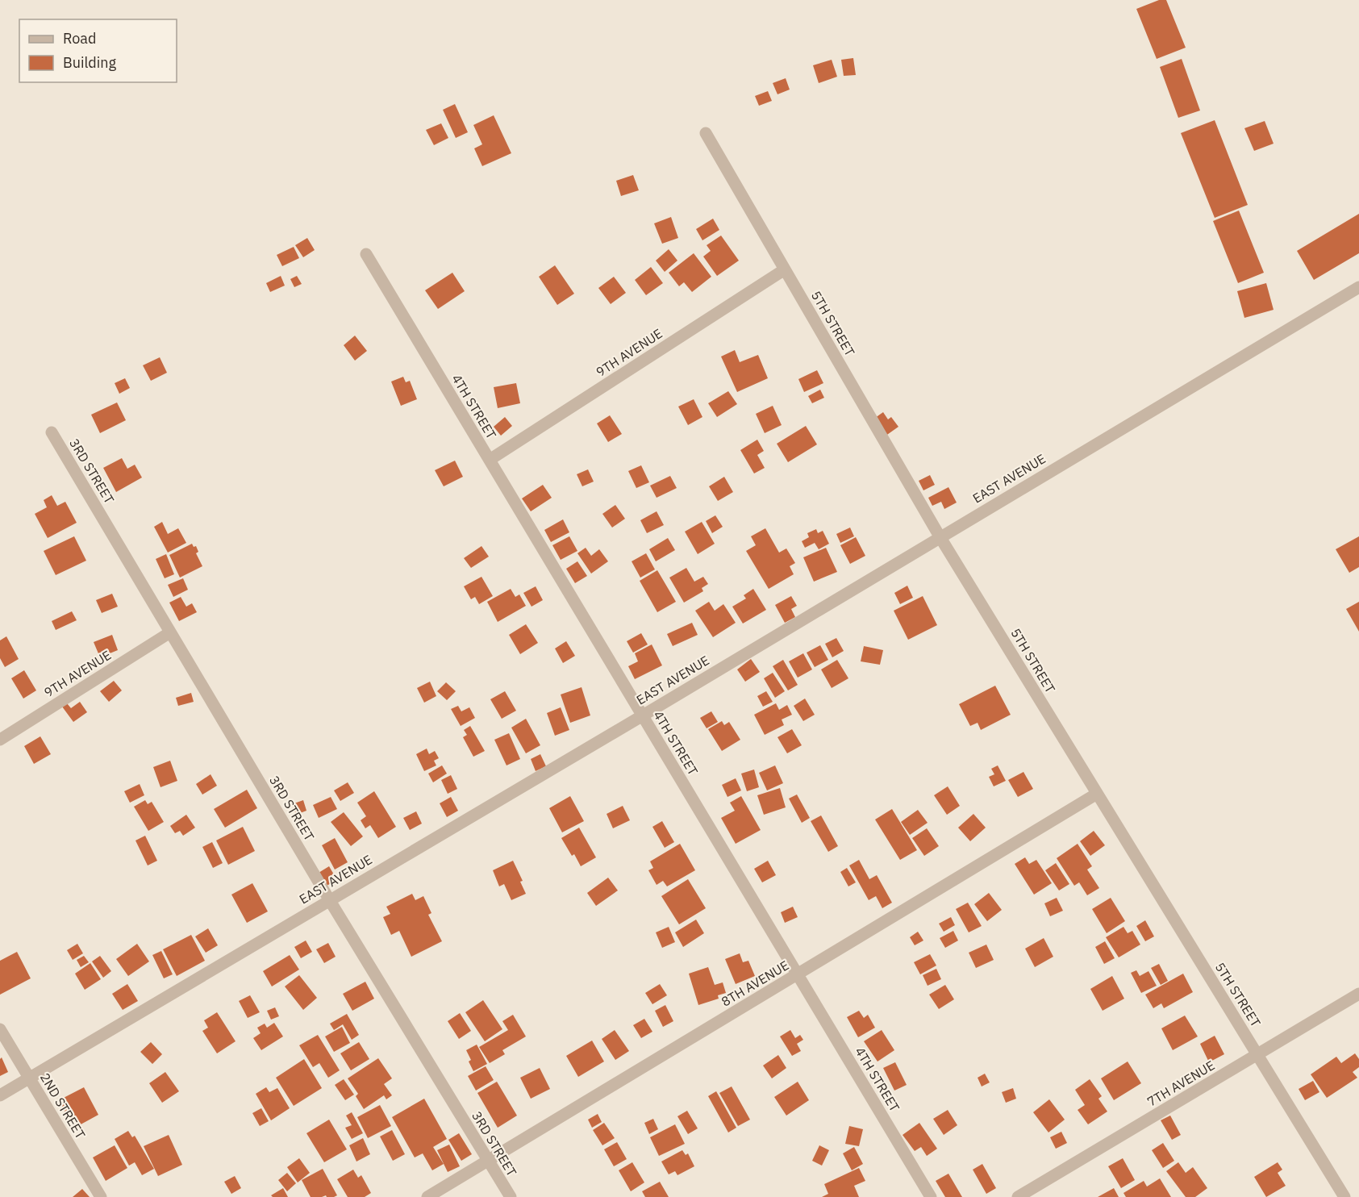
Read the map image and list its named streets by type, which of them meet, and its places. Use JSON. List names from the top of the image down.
{
  "streets": {
    "street": [
      "5TH STREET",
      "9TH AVENUE",
      "4TH STREET",
      "3RD STREET",
      "EAST AVENUE",
      "8TH AVENUE",
      "7TH AVENUE",
      "2ND STREET"
    ]
  },
  "crossings": [
    ["5TH STREET", "9TH AVENUE"],
    ["5TH STREET", "EAST AVENUE"],
    ["5TH STREET", "8TH AVENUE"],
    ["5TH STREET", "7TH AVENUE"],
    ["9TH AVENUE", "4TH STREET"],
    ["9TH AVENUE", "3RD STREET"],
    ["4TH STREET", "EAST AVENUE"],
    ["4TH STREET", "8TH AVENUE"],
    ["3RD STREET", "EAST AVENUE"],
    ["3RD STREET", "8TH AVENUE"],
    ["EAST AVENUE", "2ND STREET"]
  ],
  "legend": ["Road", "Building"]
}
